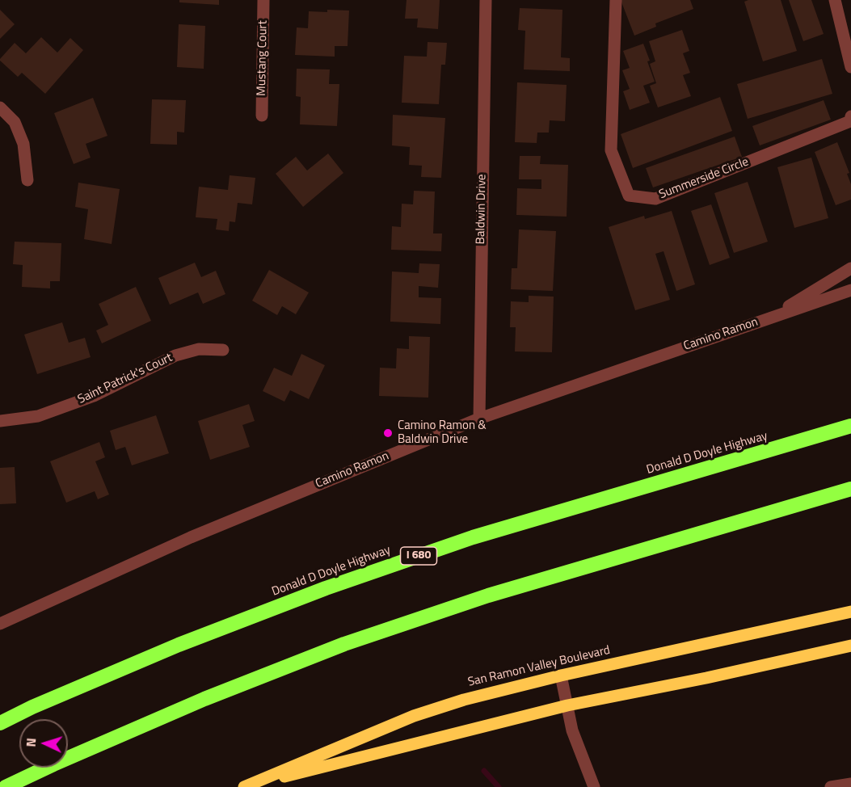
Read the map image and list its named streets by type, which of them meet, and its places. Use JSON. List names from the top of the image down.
{
  "streets": {
    "highway": ["Donald D Doyle Highway", "I 680"],
    "main road": ["San Ramon Valley Boulevard"],
    "street": [
      "Mustang Court",
      "Summerside Circle",
      "Baldwin Drive",
      "Camino Ramon",
      "Saint Patrick's Court"
    ]
  },
  "crossings": [
    ["Baldwin Drive", "Camino Ramon"]
  ],
  "places": ["Camino Ramon & Baldwin Drive"],
  "north": "left"
}
